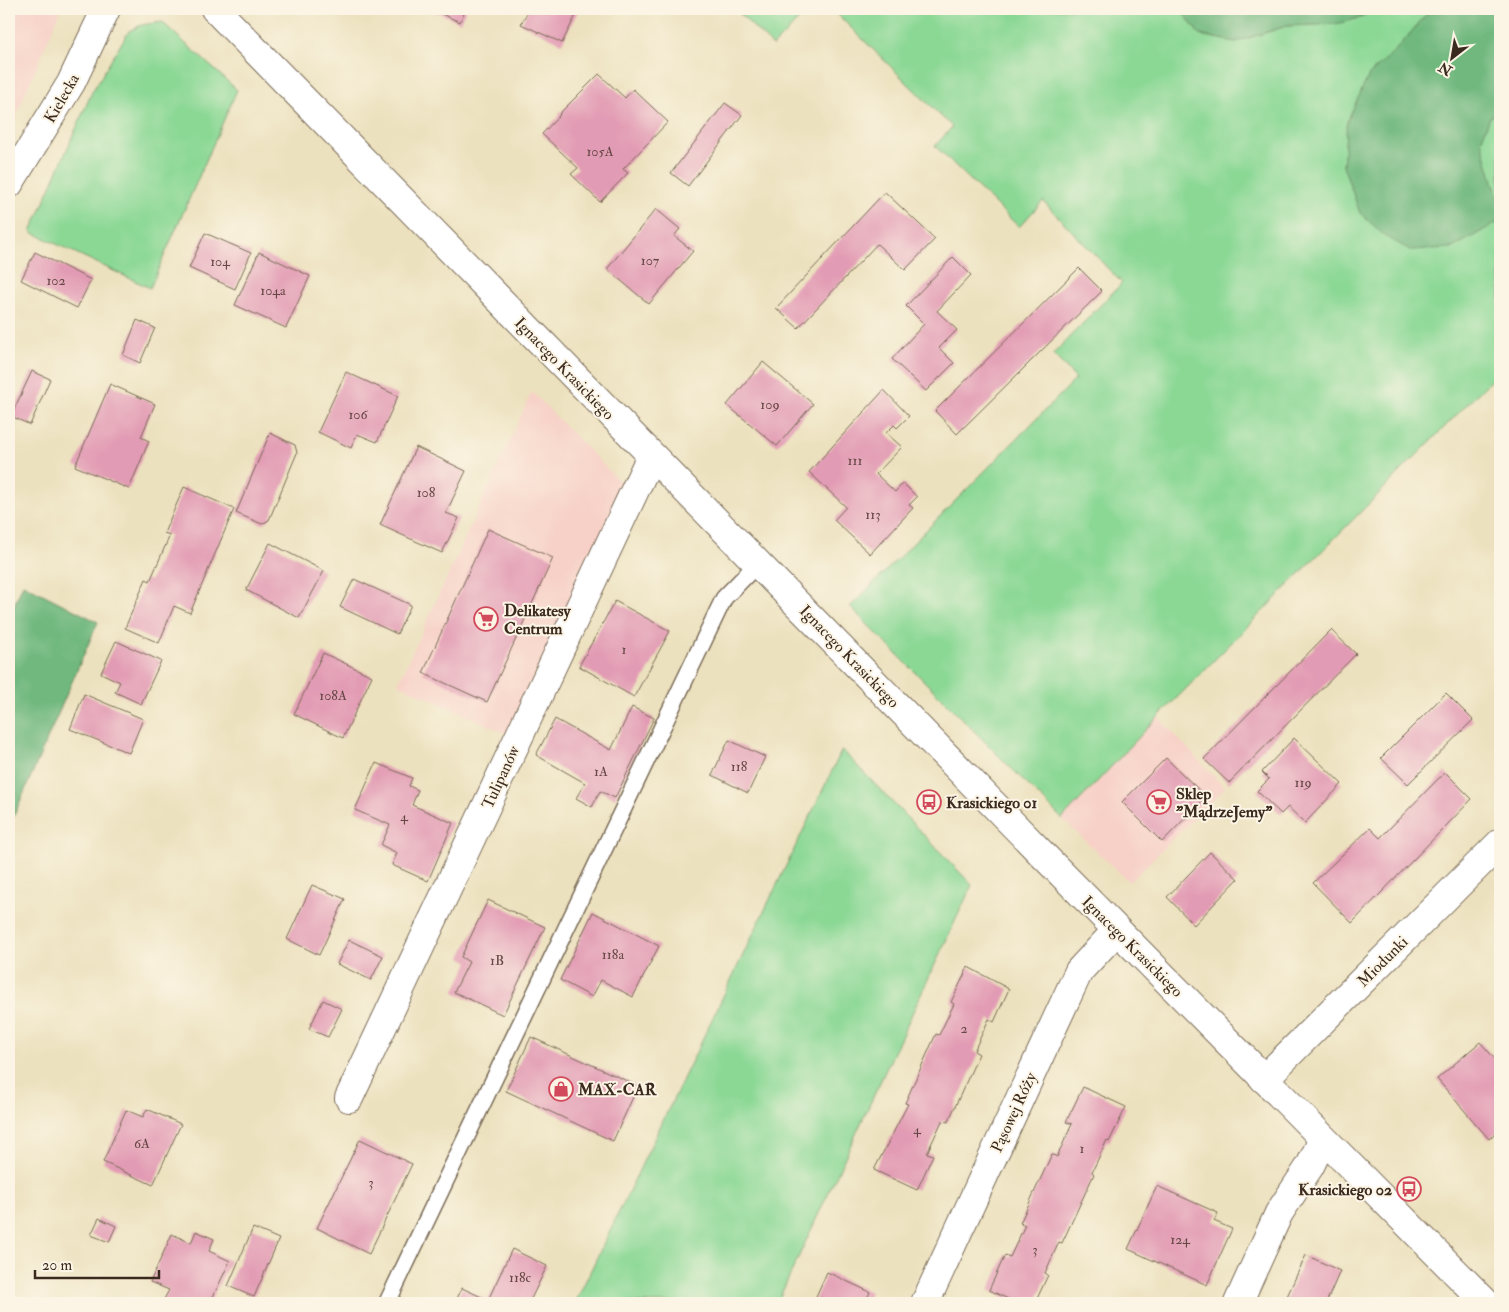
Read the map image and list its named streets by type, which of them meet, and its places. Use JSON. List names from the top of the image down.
{
  "streets": {
    "street": [
      "Kielecka",
      "Ignacego Krasickiego",
      "Tulipanów",
      "Miodunki",
      "Pąsowej Róży"
    ]
  },
  "crossings": [
    ["Ignacego Krasickiego", "Tulipanów"],
    ["Ignacego Krasickiego", "Miodunki"],
    ["Ignacego Krasickiego", "Pąsowej Róży"]
  ],
  "places": {
    "supermarket": ["Delikatesy Centrum", "Sklep \"MądrzeJemy\""],
    "bus stop": ["Krasickiego 01", "Krasickiego 02"],
    "shop": ["MAX-CAR"]
  },
  "house_numbers": [
    "105A",
    "107",
    "104",
    "102",
    "104a",
    "109",
    "106",
    "111",
    "108",
    "113",
    "1",
    "108A",
    "118",
    "1A",
    "119",
    "4",
    "118a",
    "1B",
    "2",
    "4",
    "6A",
    "1",
    "3",
    "124",
    "3",
    "118c"
  ],
  "scale_bar": "20 m",
  "north": "bottom left"
}
